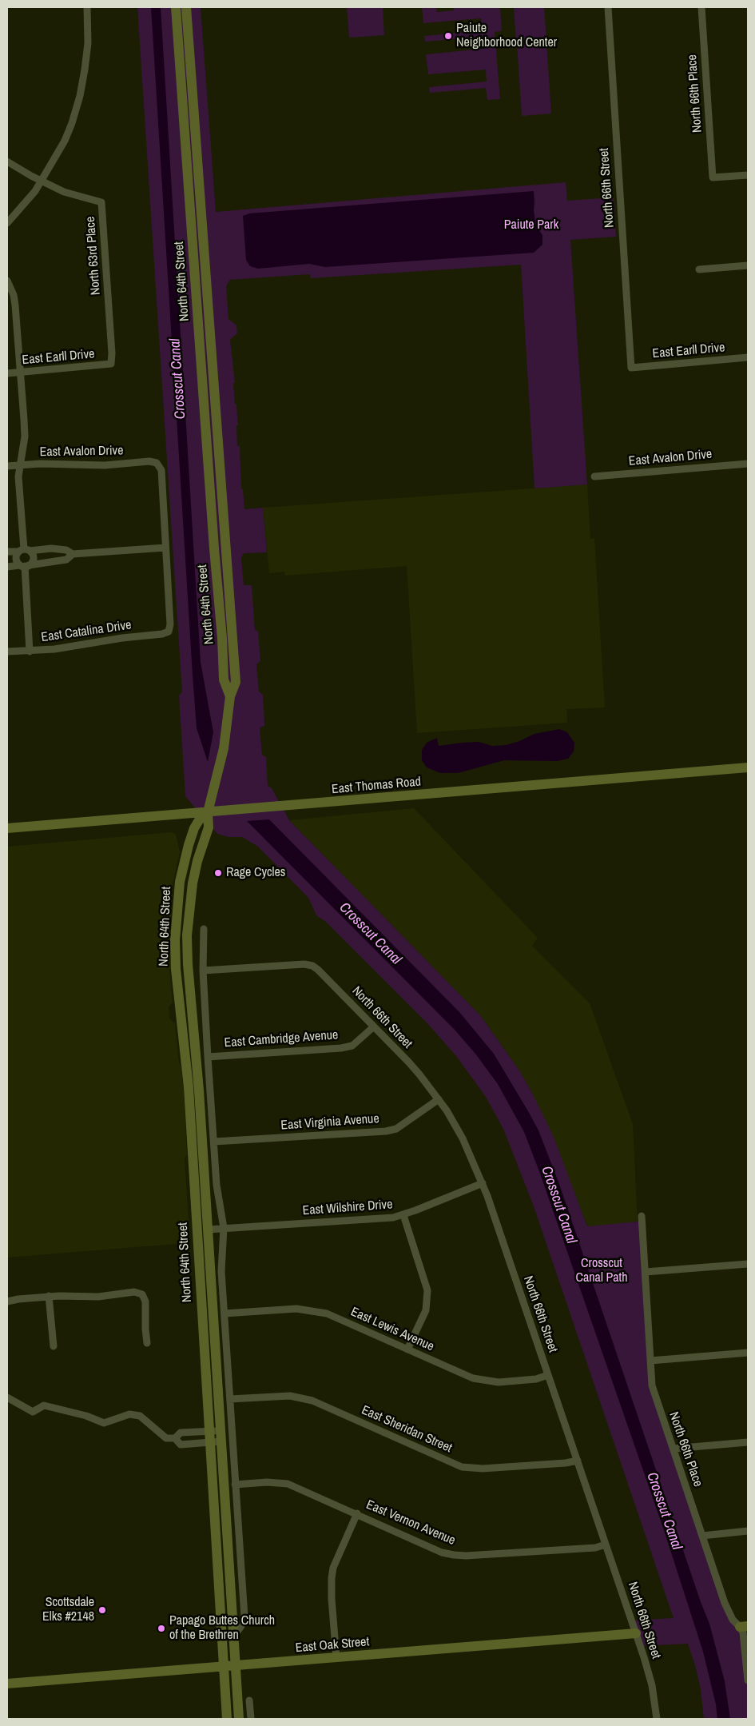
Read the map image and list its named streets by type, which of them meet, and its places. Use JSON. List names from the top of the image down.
{
  "streets": {
    "main road": ["North 64th Street", "East Thomas Road", "East Oak Street"],
    "street": [
      "North 66th Place",
      "North 66th Street",
      "North 63rd Place",
      "East Earll Drive",
      "East Avalon Drive",
      "East Catalina Drive",
      "East Cambridge Avenue",
      "East Virginia Avenue",
      "East Wilshire Drive",
      "East Lewis Avenue",
      "East Sheridan Street",
      "East Vernon Avenue"
    ]
  },
  "crossings": [
    ["North 66th Street", "East Earll Drive"],
    ["North 66th Street", "East Cambridge Avenue"],
    ["North 66th Street", "East Virginia Avenue"],
    ["North 66th Street", "East Wilshire Drive"],
    ["North 66th Street", "East Lewis Avenue"],
    ["North 66th Street", "East Sheridan Street"],
    ["North 66th Street", "East Vernon Avenue"],
    ["North 66th Street", "East Oak Street"],
    ["North 63rd Place", "East Earll Drive"],
    ["North 64th Street", "East Thomas Road"],
    ["North 64th Street", "East Wilshire Drive"],
    ["North 64th Street", "East Oak Street"],
    ["East Avalon Drive", "East Catalina Drive"]
  ],
  "water": ["Crosscut Canal"],
  "parks": ["Paiute Park", "Crosscut Canal Path"],
  "places": [
    "Paiute Neighborhood Center",
    "Rage Cycles",
    "Scottsdale Elks #2148",
    "Papago Buttes Church of the Brethren"
  ]
}
